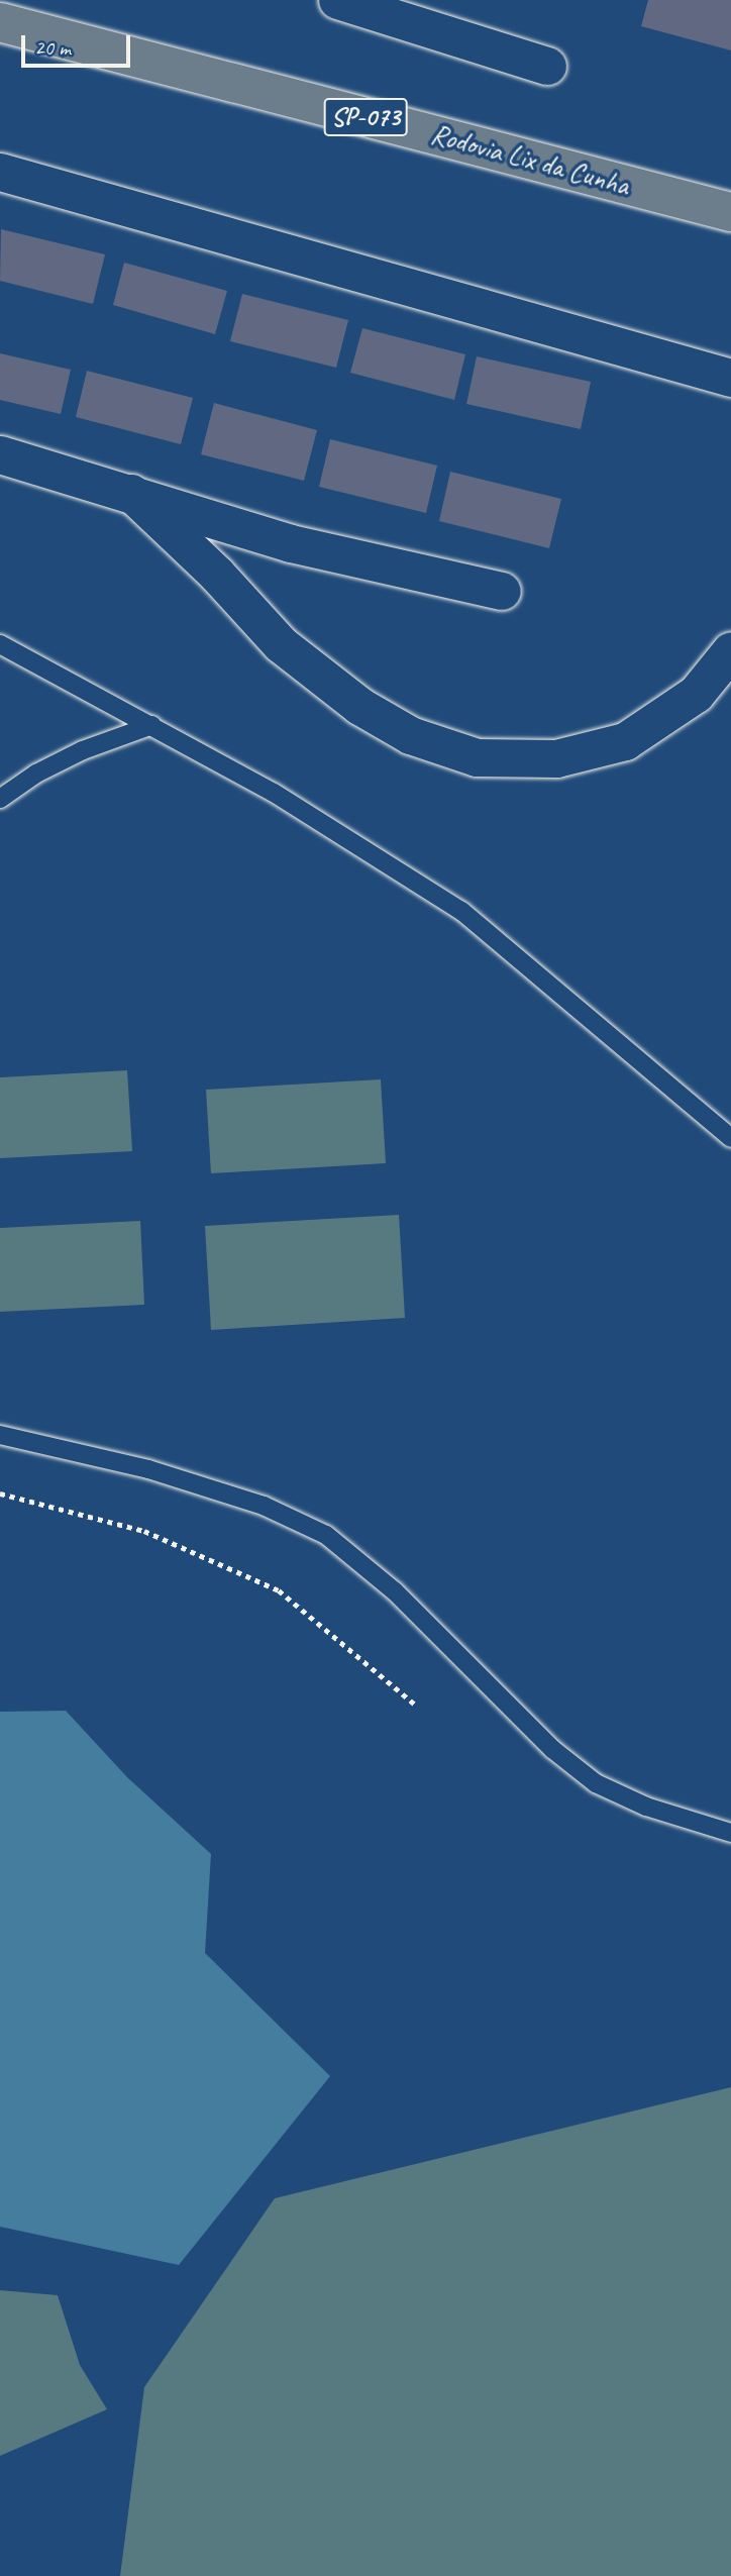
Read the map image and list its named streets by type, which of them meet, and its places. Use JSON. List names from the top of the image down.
{
  "streets": {
    "main road": ["SP-073", "Rodovia Lix da Cunha"]
  },
  "scale_bar": "20 m"
}
